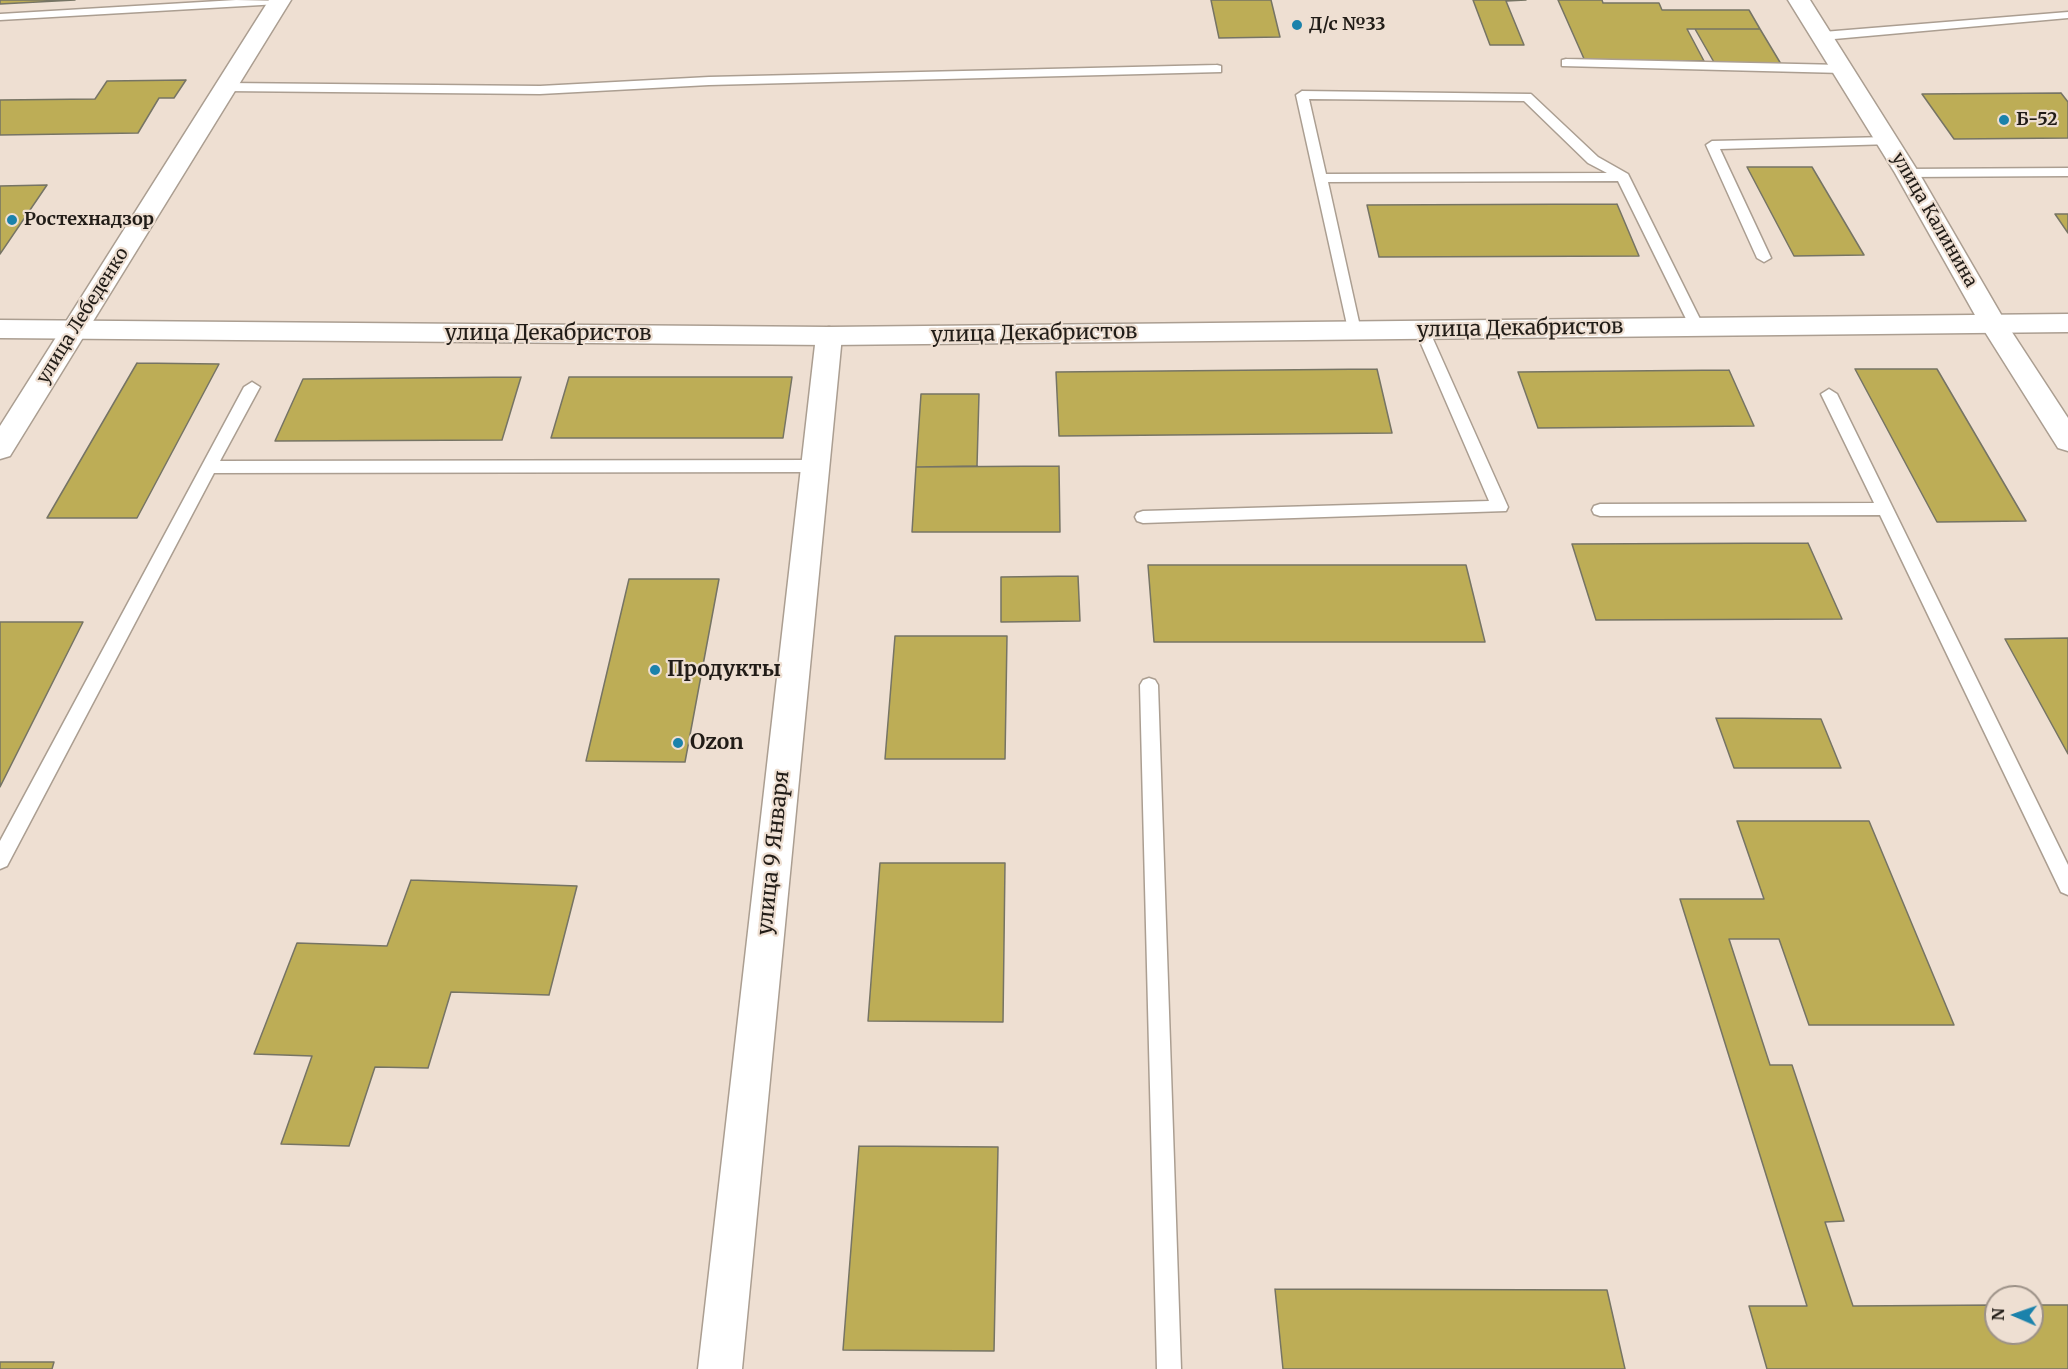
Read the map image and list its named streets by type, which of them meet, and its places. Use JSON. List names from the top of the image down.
{
  "streets": {
    "street": [
      "улица Калинина",
      "улица Лебеденко",
      "улица Декабристов",
      "улица 9 Января"
    ]
  },
  "crossings": [
    ["улица Калинина", "улица Декабристов"],
    ["улица Лебеденко", "улица Декабристов"],
    ["улица Декабристов", "улица 9 Января"]
  ],
  "places": [
    "Д/с №33",
    "Б-52",
    "Ростехнадзор",
    "Продукты",
    "Ozon"
  ],
  "north": "left"
}
